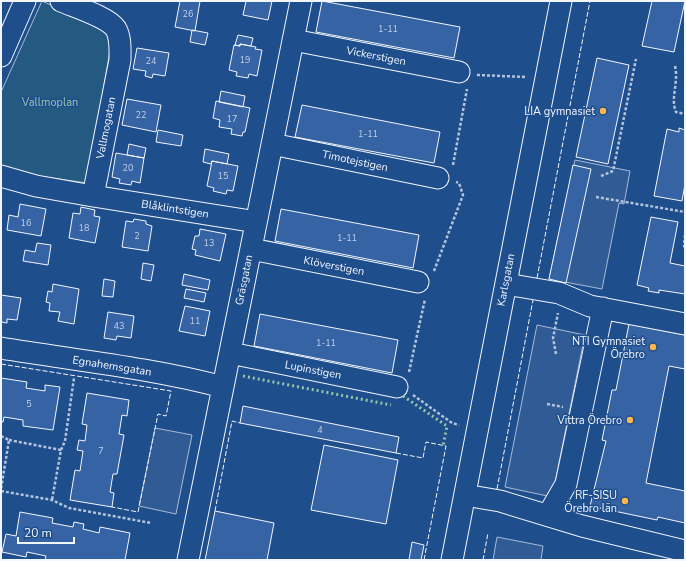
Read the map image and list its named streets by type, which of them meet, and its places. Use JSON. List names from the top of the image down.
{
  "streets": {
    "street": [
      "Vickerstigen",
      "Vallmogatan",
      "Timotejstigen",
      "Blåklintstigen",
      "Klöverstigen",
      "Gräsgatan",
      "Karlsgatan",
      "Egnahemsgatan",
      "Lupinstigen"
    ]
  },
  "crossings": [
    ["Vickerstigen", "Gräsgatan"],
    ["Vallmogatan", "Blåklintstigen"],
    ["Timotejstigen", "Gräsgatan"],
    ["Blåklintstigen", "Gräsgatan"],
    ["Klöverstigen", "Gräsgatan"],
    ["Gräsgatan", "Egnahemsgatan"],
    ["Gräsgatan", "Lupinstigen"]
  ],
  "parks": ["Vallmoplan"],
  "places": [
    "LIA gymnasiet",
    "NTI Gymnasiet Örebro",
    "Vittra Örebro",
    "RF-SISU Örebro län"
  ],
  "house_numbers": [
    "26",
    "1-11",
    "19",
    "24",
    "22",
    "17",
    "1-11",
    "20",
    "15",
    "16",
    "18",
    "2",
    "1-11",
    "13",
    "11",
    "43",
    "1-11",
    "5",
    "4",
    "7"
  ],
  "scale_bar": "20 m"
}
